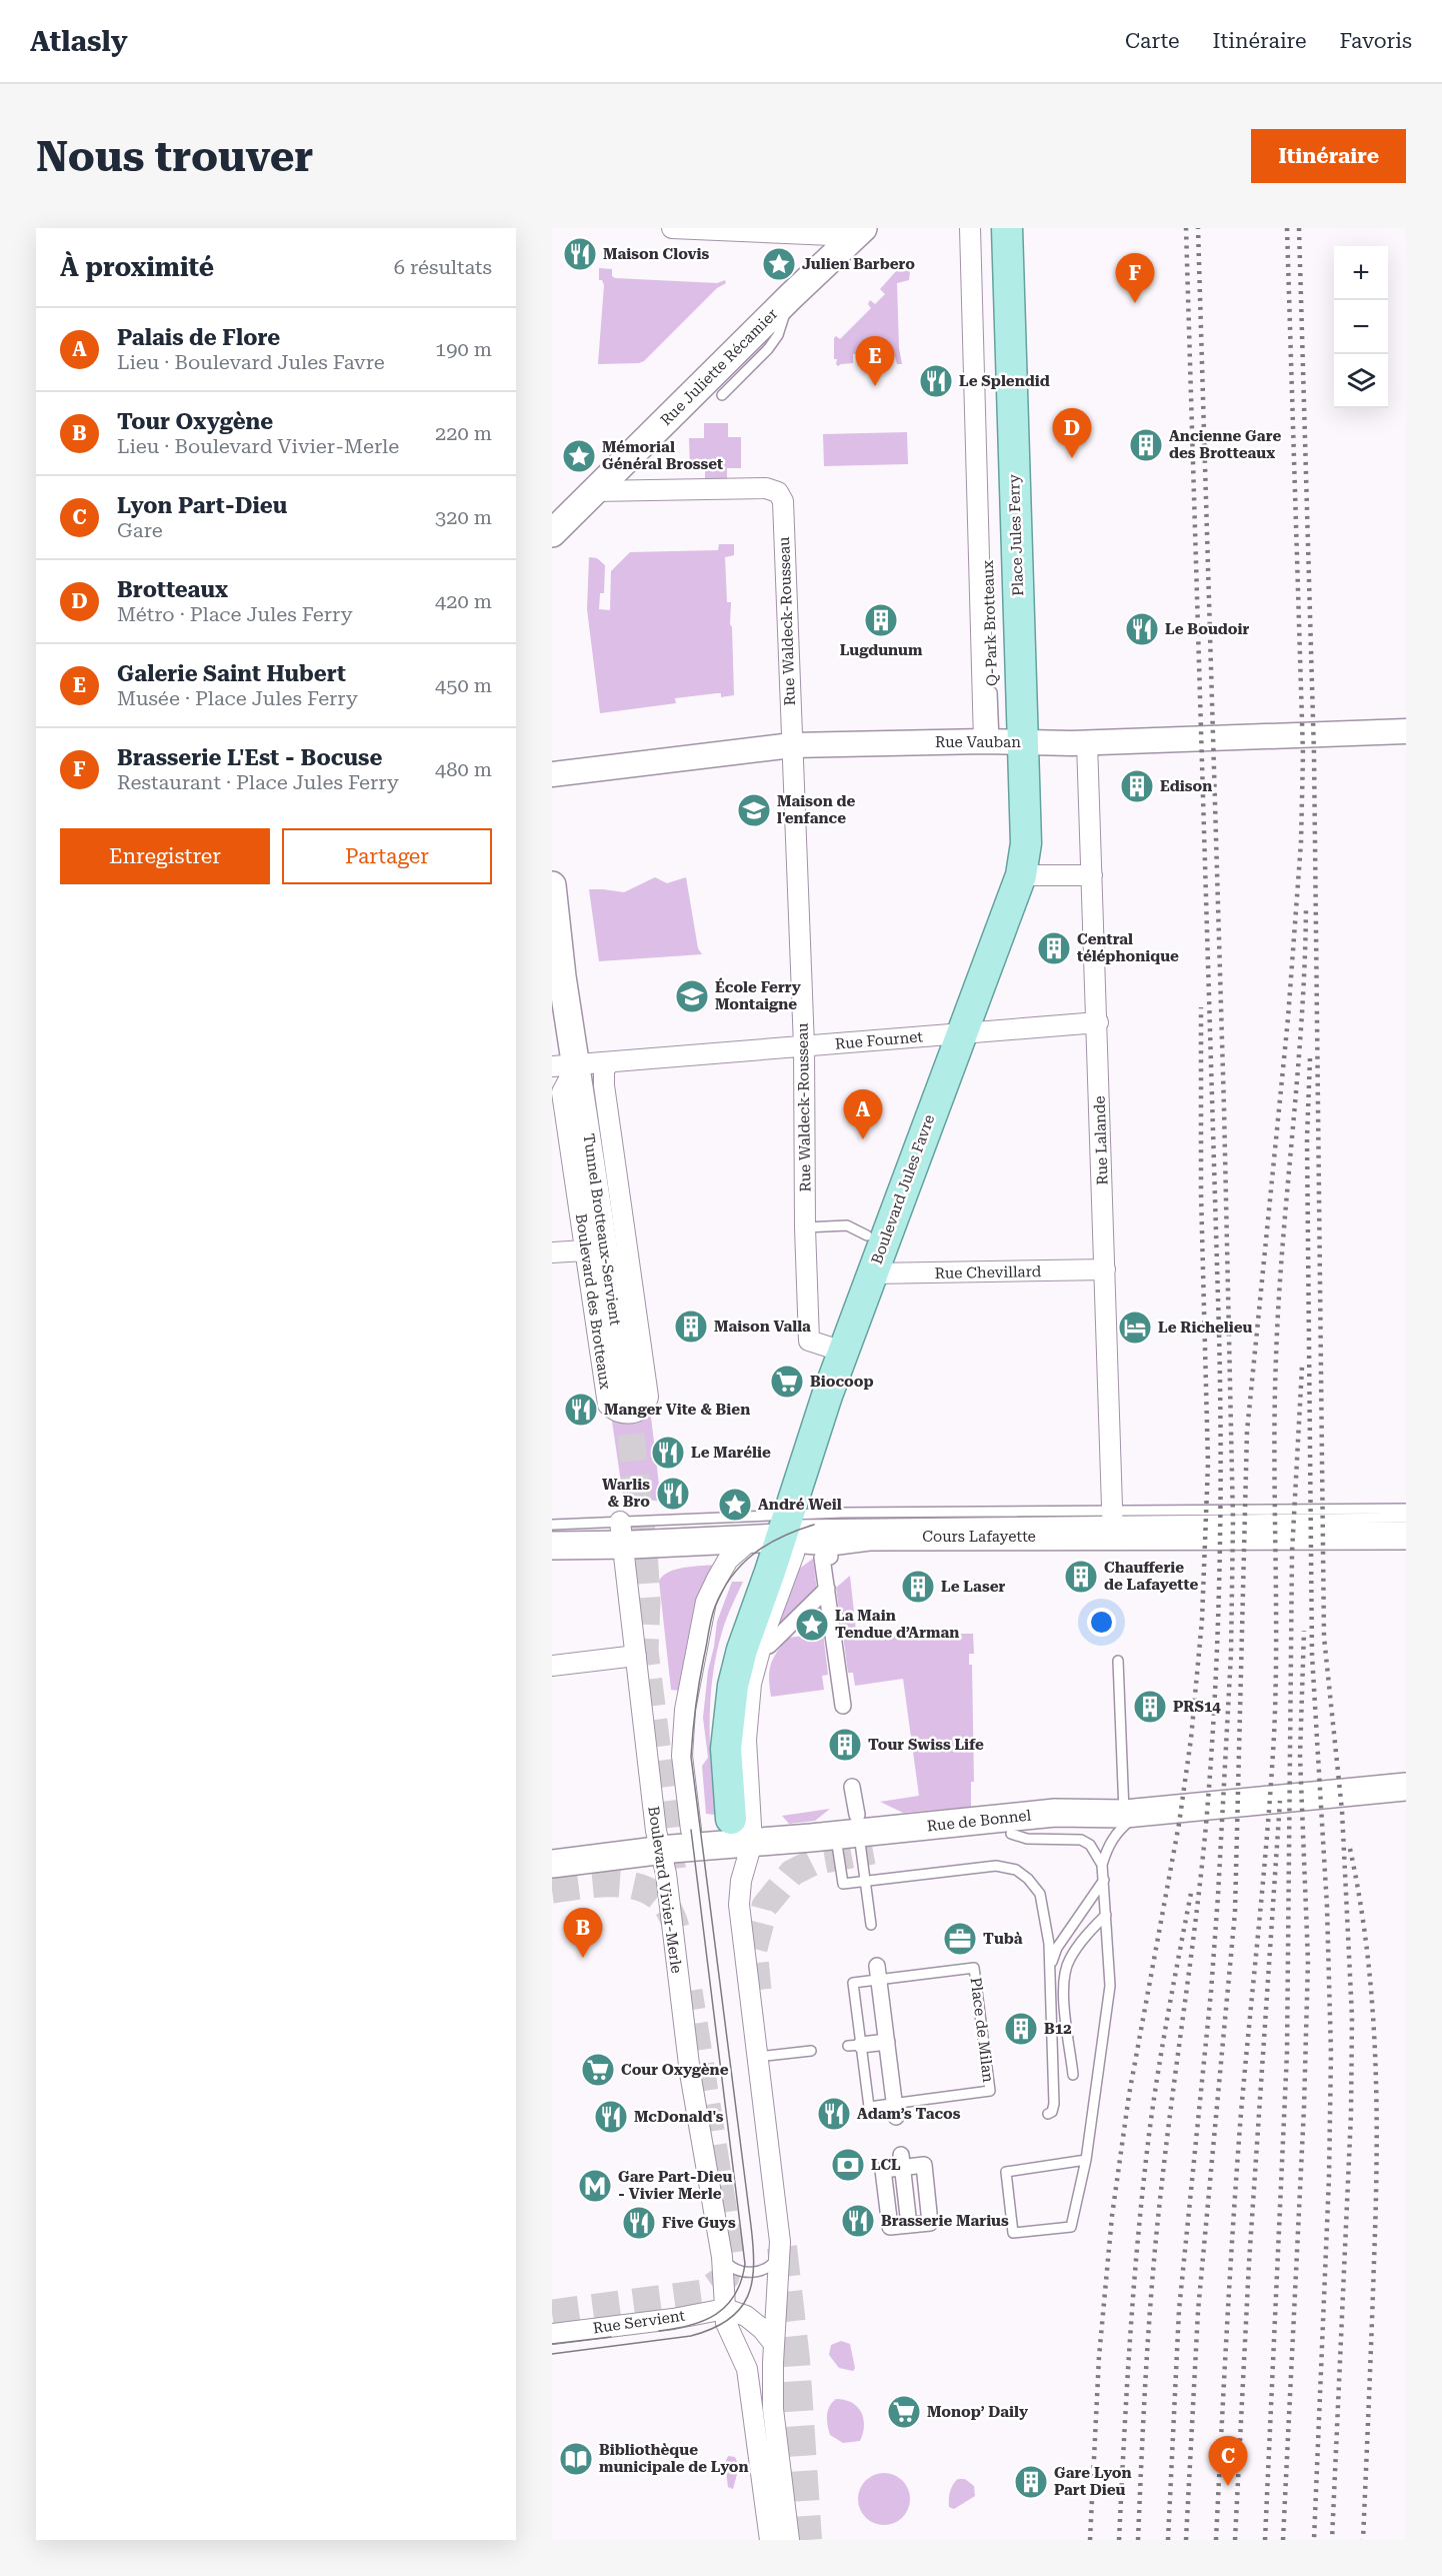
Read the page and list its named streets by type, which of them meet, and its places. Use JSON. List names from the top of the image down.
{
  "streets": {
    "main road": [
      "Rue Juliette Récamier",
      "Place Jules Ferry",
      "Boulevard Jules Favre",
      "Tunnel Brotteaux-Servient",
      "Cours Lafayette",
      "Rue de Bonnel"
    ],
    "street": [
      "Rue Waldeck-Rousseau",
      "Rue Vauban",
      "Rue Fournet",
      "Rue Lalande",
      "Rue Chevillard",
      "Boulevard des Brotteaux",
      "Boulevard Vivier-Merle",
      "Rue Servient"
    ],
    "lane": ["Q-Park Brotteaux", "Place de Milan"]
  },
  "crossings": [
    ["Rue Juliette Récamier", "Rue Waldeck-Rousseau"],
    ["Place Jules Ferry", "Q-Park Brotteaux"],
    ["Place Jules Ferry", "Rue Vauban"],
    ["Place Jules Ferry", "Boulevard Jules Favre"],
    ["Rue Waldeck-Rousseau", "Rue Vauban"],
    ["Rue Waldeck-Rousseau", "Rue Fournet"],
    ["Rue Waldeck-Rousseau", "Boulevard Jules Favre"],
    ["Q-Park Brotteaux", "Rue Vauban"],
    ["Rue Vauban", "Rue Lalande"],
    ["Rue Fournet", "Rue Lalande"],
    ["Rue Fournet", "Boulevard Jules Favre"],
    ["Rue Fournet", "Tunnel Brotteaux-Servient"],
    ["Rue Fournet", "Boulevard des Brotteaux"],
    ["Rue Lalande", "Rue Chevillard"],
    ["Rue Lalande", "Cours Lafayette"],
    ["Boulevard Jules Favre", "Rue Chevillard"],
    ["Boulevard Jules Favre", "Cours Lafayette"],
    ["Tunnel Brotteaux-Servient", "Boulevard des Brotteaux"],
    ["Cours Lafayette", "Boulevard Vivier-Merle"],
    ["Rue de Bonnel", "Boulevard Vivier-Merle"],
    ["Boulevard Vivier-Merle", "Rue Servient"]
  ],
  "places": {
    "restaurant": [
      "Maison Clovis",
      "Le Splendid",
      "Le Boudoir",
      "Manger Vite & Bien",
      "Le Marélie",
      "Warlis & Bro",
      "Adam’s Tacos",
      "McDonald's",
      "Brasserie Marius",
      "Five Guys"
    ],
    "place": [
      "Julien Barbero",
      "Mémorial Général Brosset",
      "André Weil",
      "La Main Tendue d’Arman"
    ],
    "building": [
      "Ancienne Gare des Brotteaux",
      "Lugdunum",
      "Edison",
      "Central téléphonique",
      "Maison Valla",
      "Chaufferie de Lafayette",
      "Le Laser",
      "PRS14",
      "Tour Swiss Life",
      "B12",
      "Gare Lyon Part Dieu"
    ],
    "school or university": ["Maison de l'enfance", "École Ferry Montaigne"],
    "hotel": ["Le Richelieu"],
    "supermarket": ["Biocoop", "Cour Oxygène", "Monop’ Daily"],
    "office": ["Tubà"],
    "bank": ["LCL"],
    "metro station": ["Gare Part-Dieu - Vivier Merle"],
    "library": ["Bibliothèque municipale de Lyon"]
  },
  "page": {
    "header": "Atlasly",
    "nav": ["Carte", "Itinéraire", "Favoris"],
    "buttons": [
      "Itinéraire",
      ["Enregistrer", "Partager"]
    ],
    "title": "Nous trouver",
    "heading": ["À proximité", "6 résultats"],
    "map_buttons": ["+", "−"],
    "pins": [
      "F",
      "E",
      "D",
      "A",
      "B",
      "C"
    ],
    "list": [
      {
        "mark": "A",
        "name": "Palais de Flore",
        "note": "Lieu · Boulevard Jules Favre",
        "value": "190 m"
      },
      {
        "mark": "B",
        "name": "Tour Oxygène",
        "note": "Lieu · Boulevard Vivier-Merle",
        "value": "220 m"
      },
      {
        "mark": "C",
        "name": "Lyon Part-Dieu",
        "note": "Gare",
        "value": "320 m"
      },
      {
        "mark": "D",
        "name": "Brotteaux",
        "note": "Métro · Place Jules Ferry",
        "value": "420 m"
      },
      {
        "mark": "E",
        "name": "Galerie Saint Hubert",
        "note": "Musée · Place Jules Ferry",
        "value": "450 m"
      },
      {
        "mark": "F",
        "name": "Brasserie L'Est - Bocuse",
        "note": "Restaurant · Place Jules Ferry",
        "value": "480 m"
      }
    ]
  }
}
